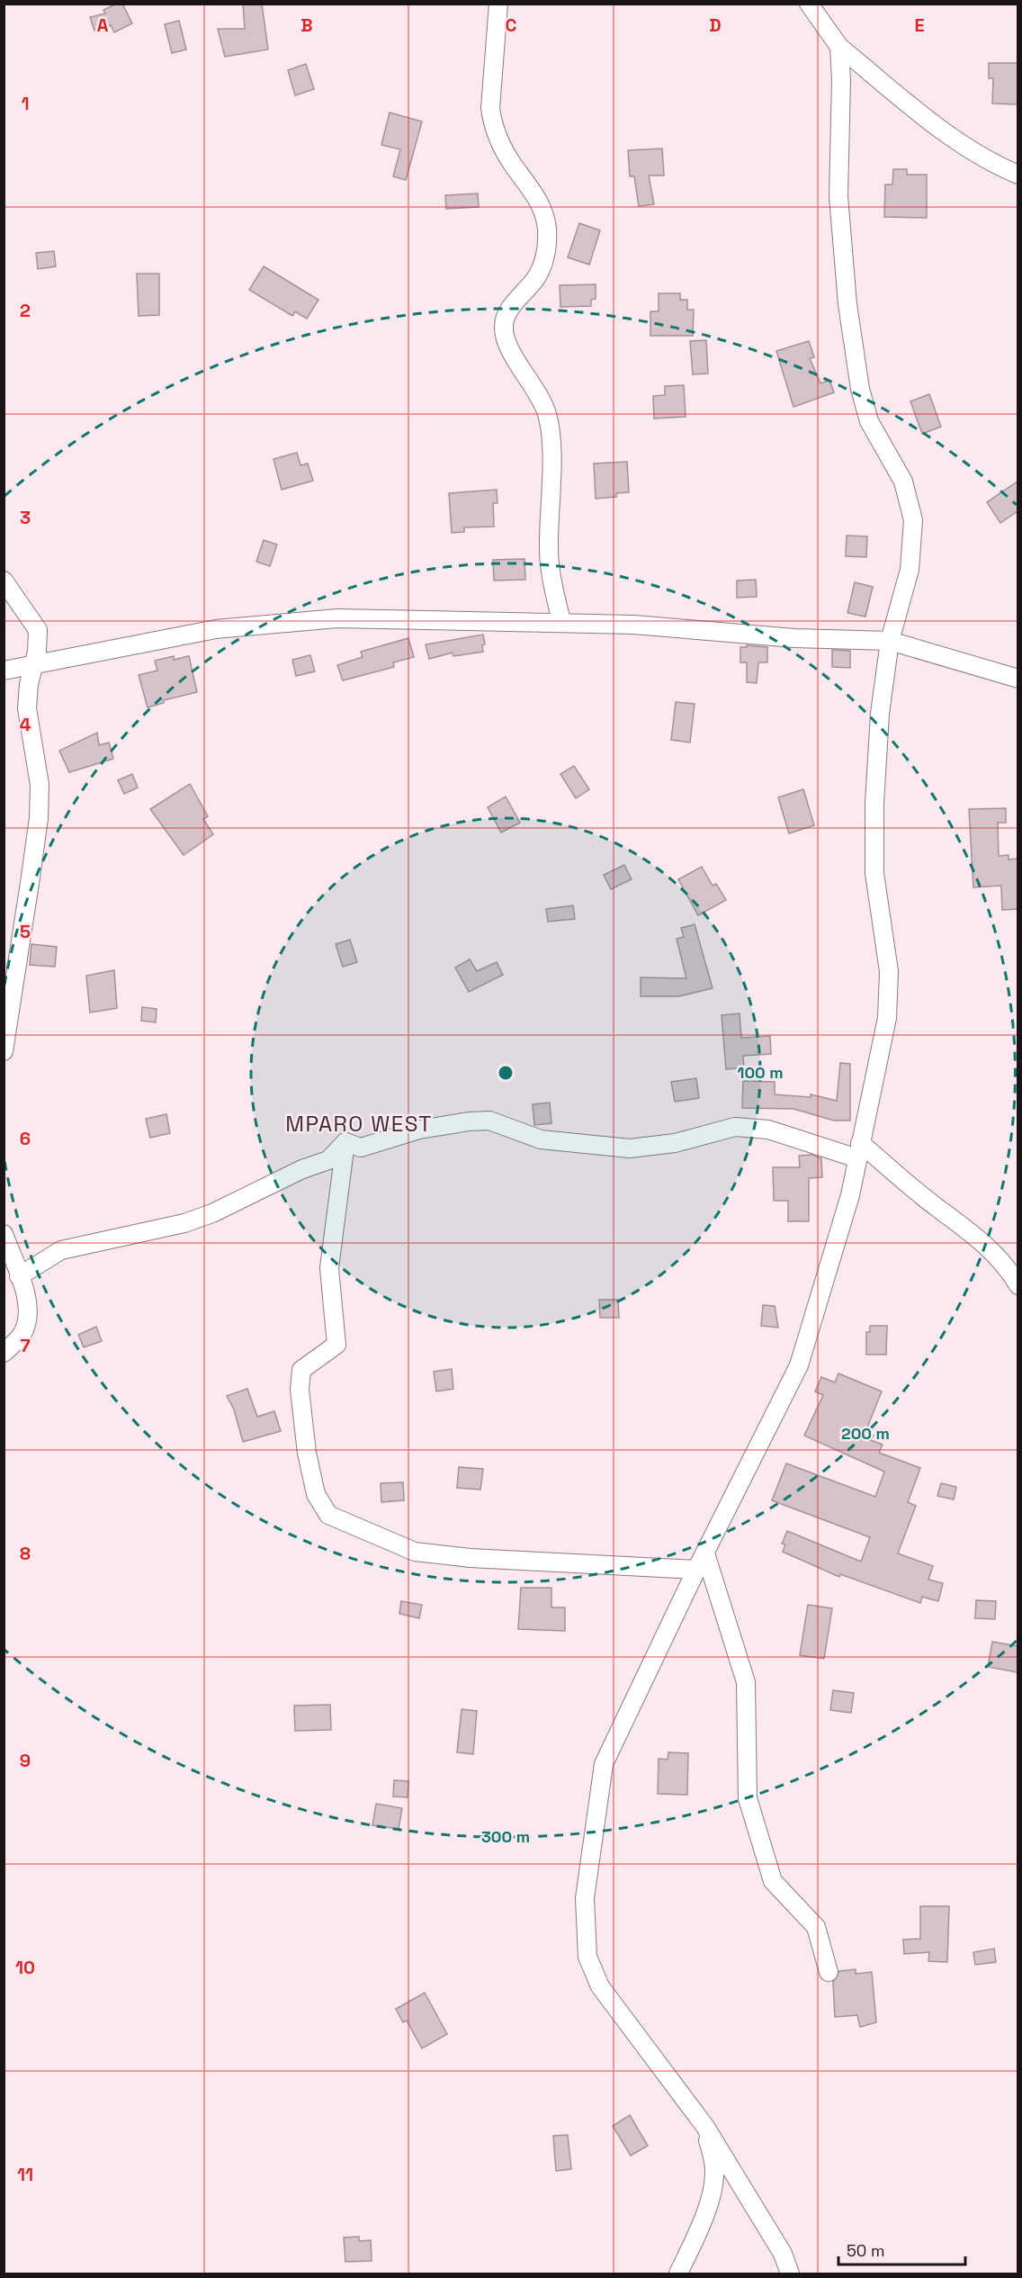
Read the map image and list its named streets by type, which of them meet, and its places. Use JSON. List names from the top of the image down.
{
  "districts": ["MPARO WEST"],
  "scale_bar": "50 m",
  "grid": {
    "columns": [
      "A",
      "B",
      "C",
      "D",
      "E"
    ],
    "rows": [
      "1",
      "2",
      "3",
      "4",
      "5",
      "6",
      "7",
      "8",
      "9",
      "10",
      "11"
    ]
  },
  "rings": ["100 m", "200 m", "300 m"]
}
